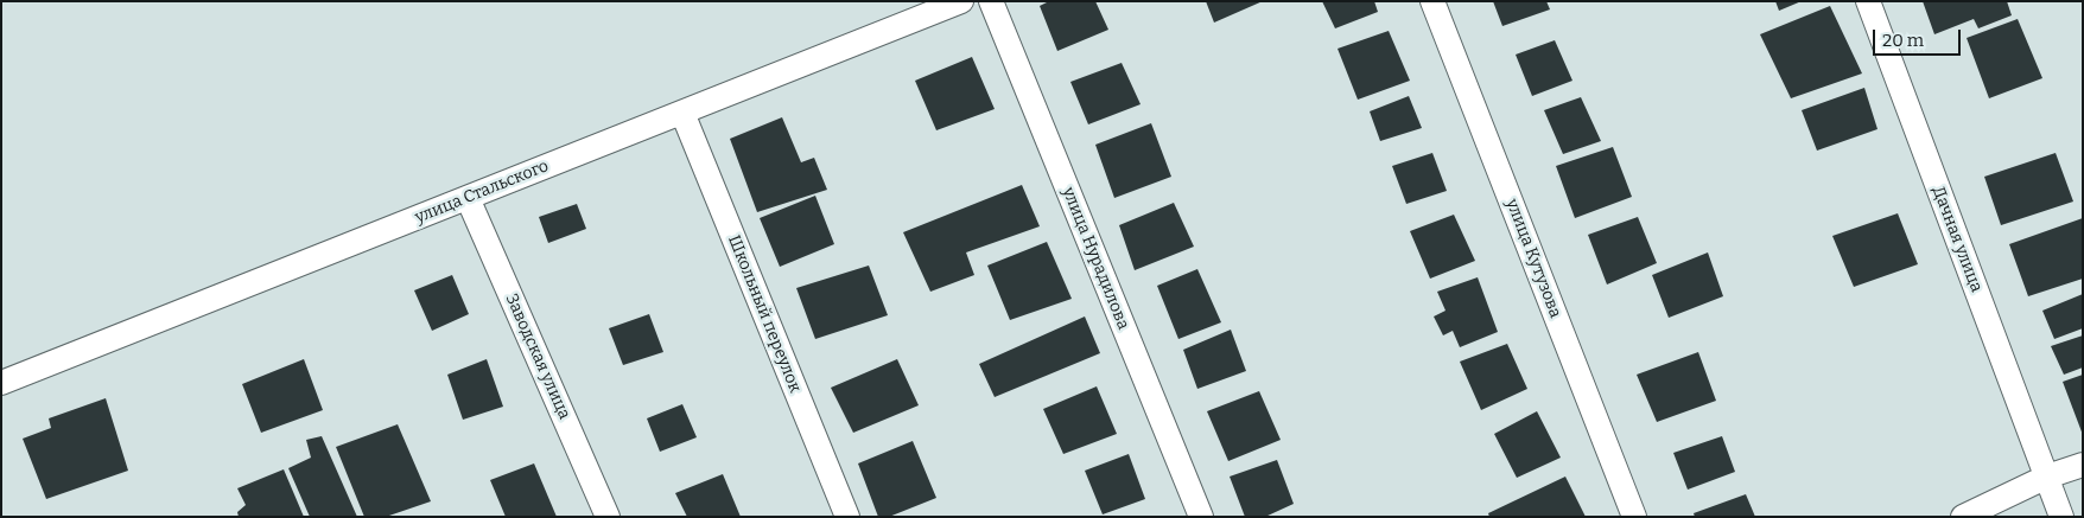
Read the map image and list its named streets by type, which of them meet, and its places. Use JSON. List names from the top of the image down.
{
  "streets": {
    "street": [
      "улица Стальского",
      "Дачная улица",
      "улица Нурадилова",
      "улица Кутузова",
      "Школьный переулок",
      "Заводская улица"
    ]
  },
  "crossings": [
    ["улица Стальского", "Школьный переулок"],
    ["улица Стальского", "Заводская улица"]
  ],
  "scale_bar": "20 m"
}
